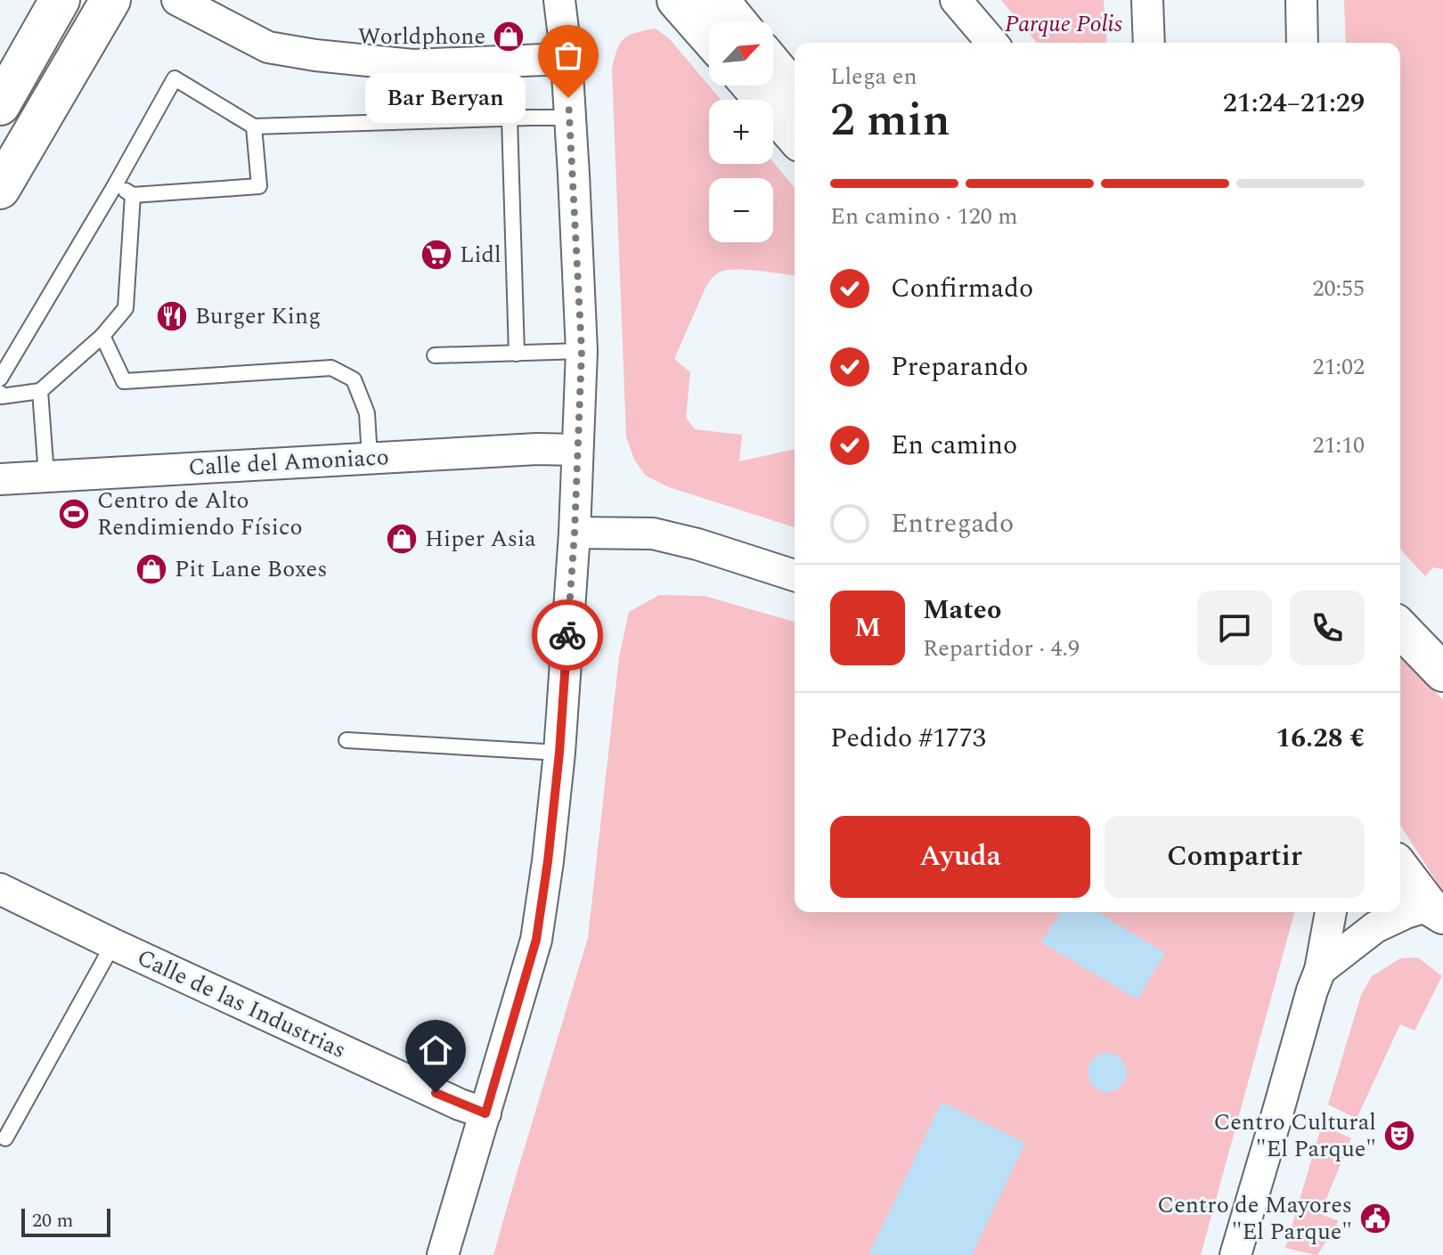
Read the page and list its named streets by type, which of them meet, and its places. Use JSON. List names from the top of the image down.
{
  "streets": {
    "street": ["Calle del Amoniaco", "Calle de las Industrias"]
  },
  "parks": ["Parque Polis"],
  "places": {
    "shop": ["Worldphone", "Hiper Asia", "Pit Lane Boxes"],
    "other": ["Bar Beryan"],
    "supermarket": ["Lidl"],
    "restaurant": ["Burger King"],
    "sports": ["Centro de Alto Rendimiendo Físico"],
    "theatre": ["Centro Cultural \"El Parque\""],
    "public building": ["Centro de Mayores \"El Parque\""]
  },
  "scale_bar": "20 m",
  "north": "top right",
  "page": {
    "map_buttons": ["+", "−"],
    "heading": ["2 min", "Llega en", "21:24–21:29"],
    "panel": [
      "Mateo",
      "Repartidor · 4.9",
      "Pedido #1773",
      "16.28 €"
    ],
    "bubble": "Bar Beryan",
    "bar": "En camino · 120 m",
    "list": [
      ["Confirmado", "20:55"],
      ["Preparando", "21:02"],
      ["En camino", "21:10"],
      "Entregado"
    ],
    "round": "M",
    "buttons": ["Ayuda", "Compartir"],
    "scale": "20 m"
  }
}
